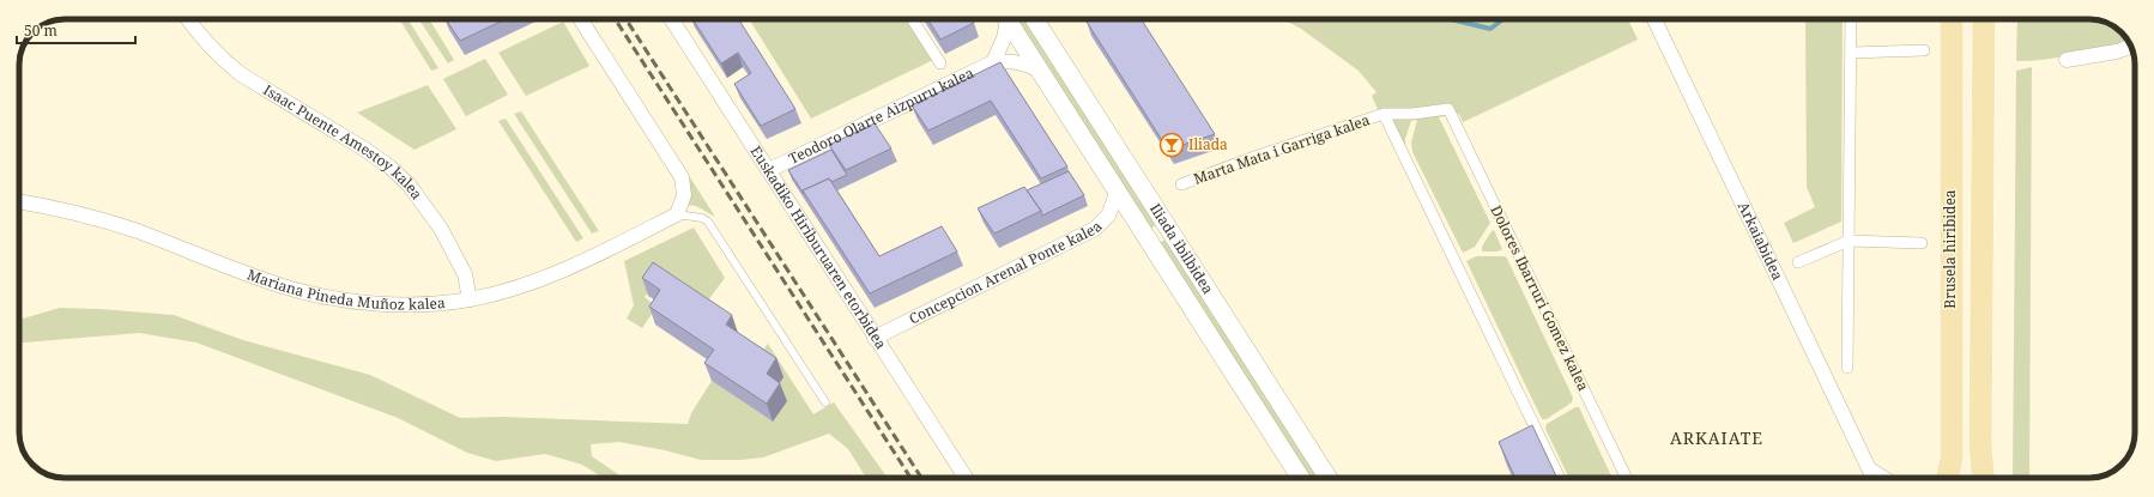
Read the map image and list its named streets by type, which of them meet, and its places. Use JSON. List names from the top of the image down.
{
  "streets": {
    "main road": ["Brusela hiribidea"],
    "street": [
      "Teodoro Olarte Aizpuru kalea",
      "Isaac Puente Amestoy kalea",
      "Marta Mata i Garriga kalea",
      "Arkaiabidea",
      "Euskadiko Hiriburuaren etorbidea",
      "Iliada ibilbidea",
      "Concepcion Arenal Ponte kalea",
      "Mariana Pineda Muñoz kalea",
      "Dolores Ibarruri Gomez kalea"
    ]
  },
  "crossings": [
    ["Teodoro Olarte Aizpuru kalea", "Euskadiko Hiriburuaren etorbidea"],
    ["Teodoro Olarte Aizpuru kalea", "Iliada ibilbidea"],
    ["Isaac Puente Amestoy kalea", "Mariana Pineda Muñoz kalea"],
    ["Marta Mata i Garriga kalea", "Dolores Ibarruri Gomez kalea"],
    ["Euskadiko Hiriburuaren etorbidea", "Concepcion Arenal Ponte kalea"],
    ["Iliada ibilbidea", "Concepcion Arenal Ponte kalea"]
  ],
  "districts": ["ARKAIATE"],
  "places": {
    "bar": ["Iliada"]
  },
  "scale_bar": "50 m"
}
